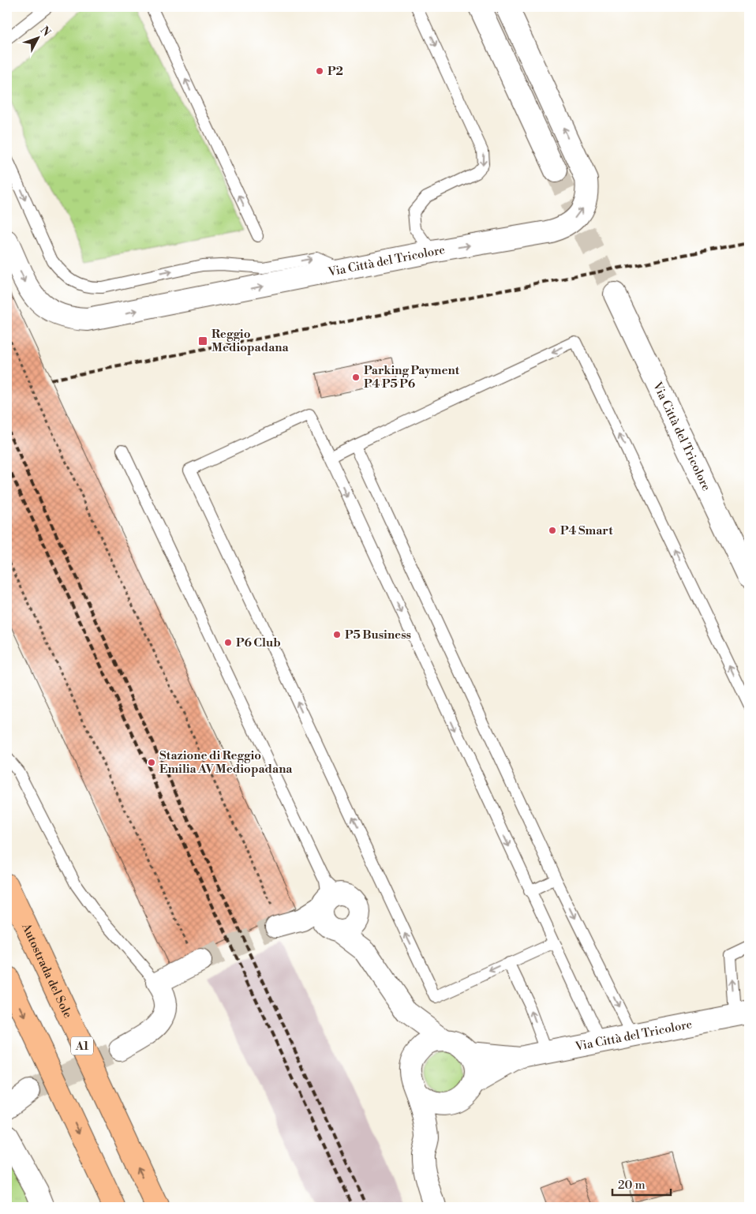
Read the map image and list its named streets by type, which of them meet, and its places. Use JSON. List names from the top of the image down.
{
  "streets": {
    "highway": ["Autostrada del Sole", "A1"],
    "street": ["Via Città del Tricolore"]
  },
  "places": {
    "other": [
      "P2",
      "Parking Payment P4 P5 P6",
      "P4 Smart",
      "P5 Business",
      "P6 Club",
      "Stazione di Reggio Emilia AV Mediopadana"
    ],
    "transit": ["Reggio Mediopadana"]
  },
  "scale_bar": "20 m",
  "north": "top right"
}
